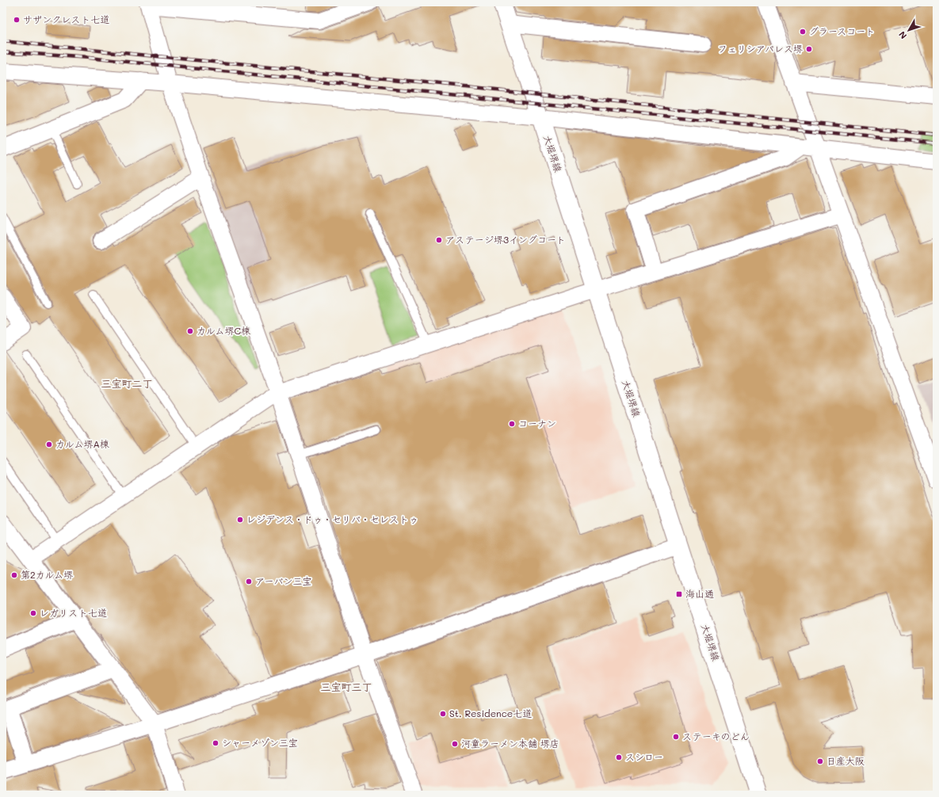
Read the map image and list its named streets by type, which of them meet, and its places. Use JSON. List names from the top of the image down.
{
  "streets": {
    "main road": ["大堀堺線"]
  },
  "districts": ["三宝町二丁", "三宝町三丁"],
  "places": {
    "other": [
      "サザンクレスト七道",
      "グラースコート",
      "フェリシアパレス堺",
      "アステージ堺3イングコート",
      "カルム堺C棟",
      "コーナン",
      "カルム堺A棟",
      "レジデンス・ドゥ・セリバ・セレストゥ",
      "第2カルム堺",
      "アーバン三宝",
      "レガリスト七道",
      "St. Residence七道",
      "ステーキのどん",
      "シャーメゾン三宝",
      "河童ラーメン本舗 堺店",
      "スシロー",
      "日産大阪"
    ],
    "transit": ["海山通"]
  },
  "north": "bottom left"
}
